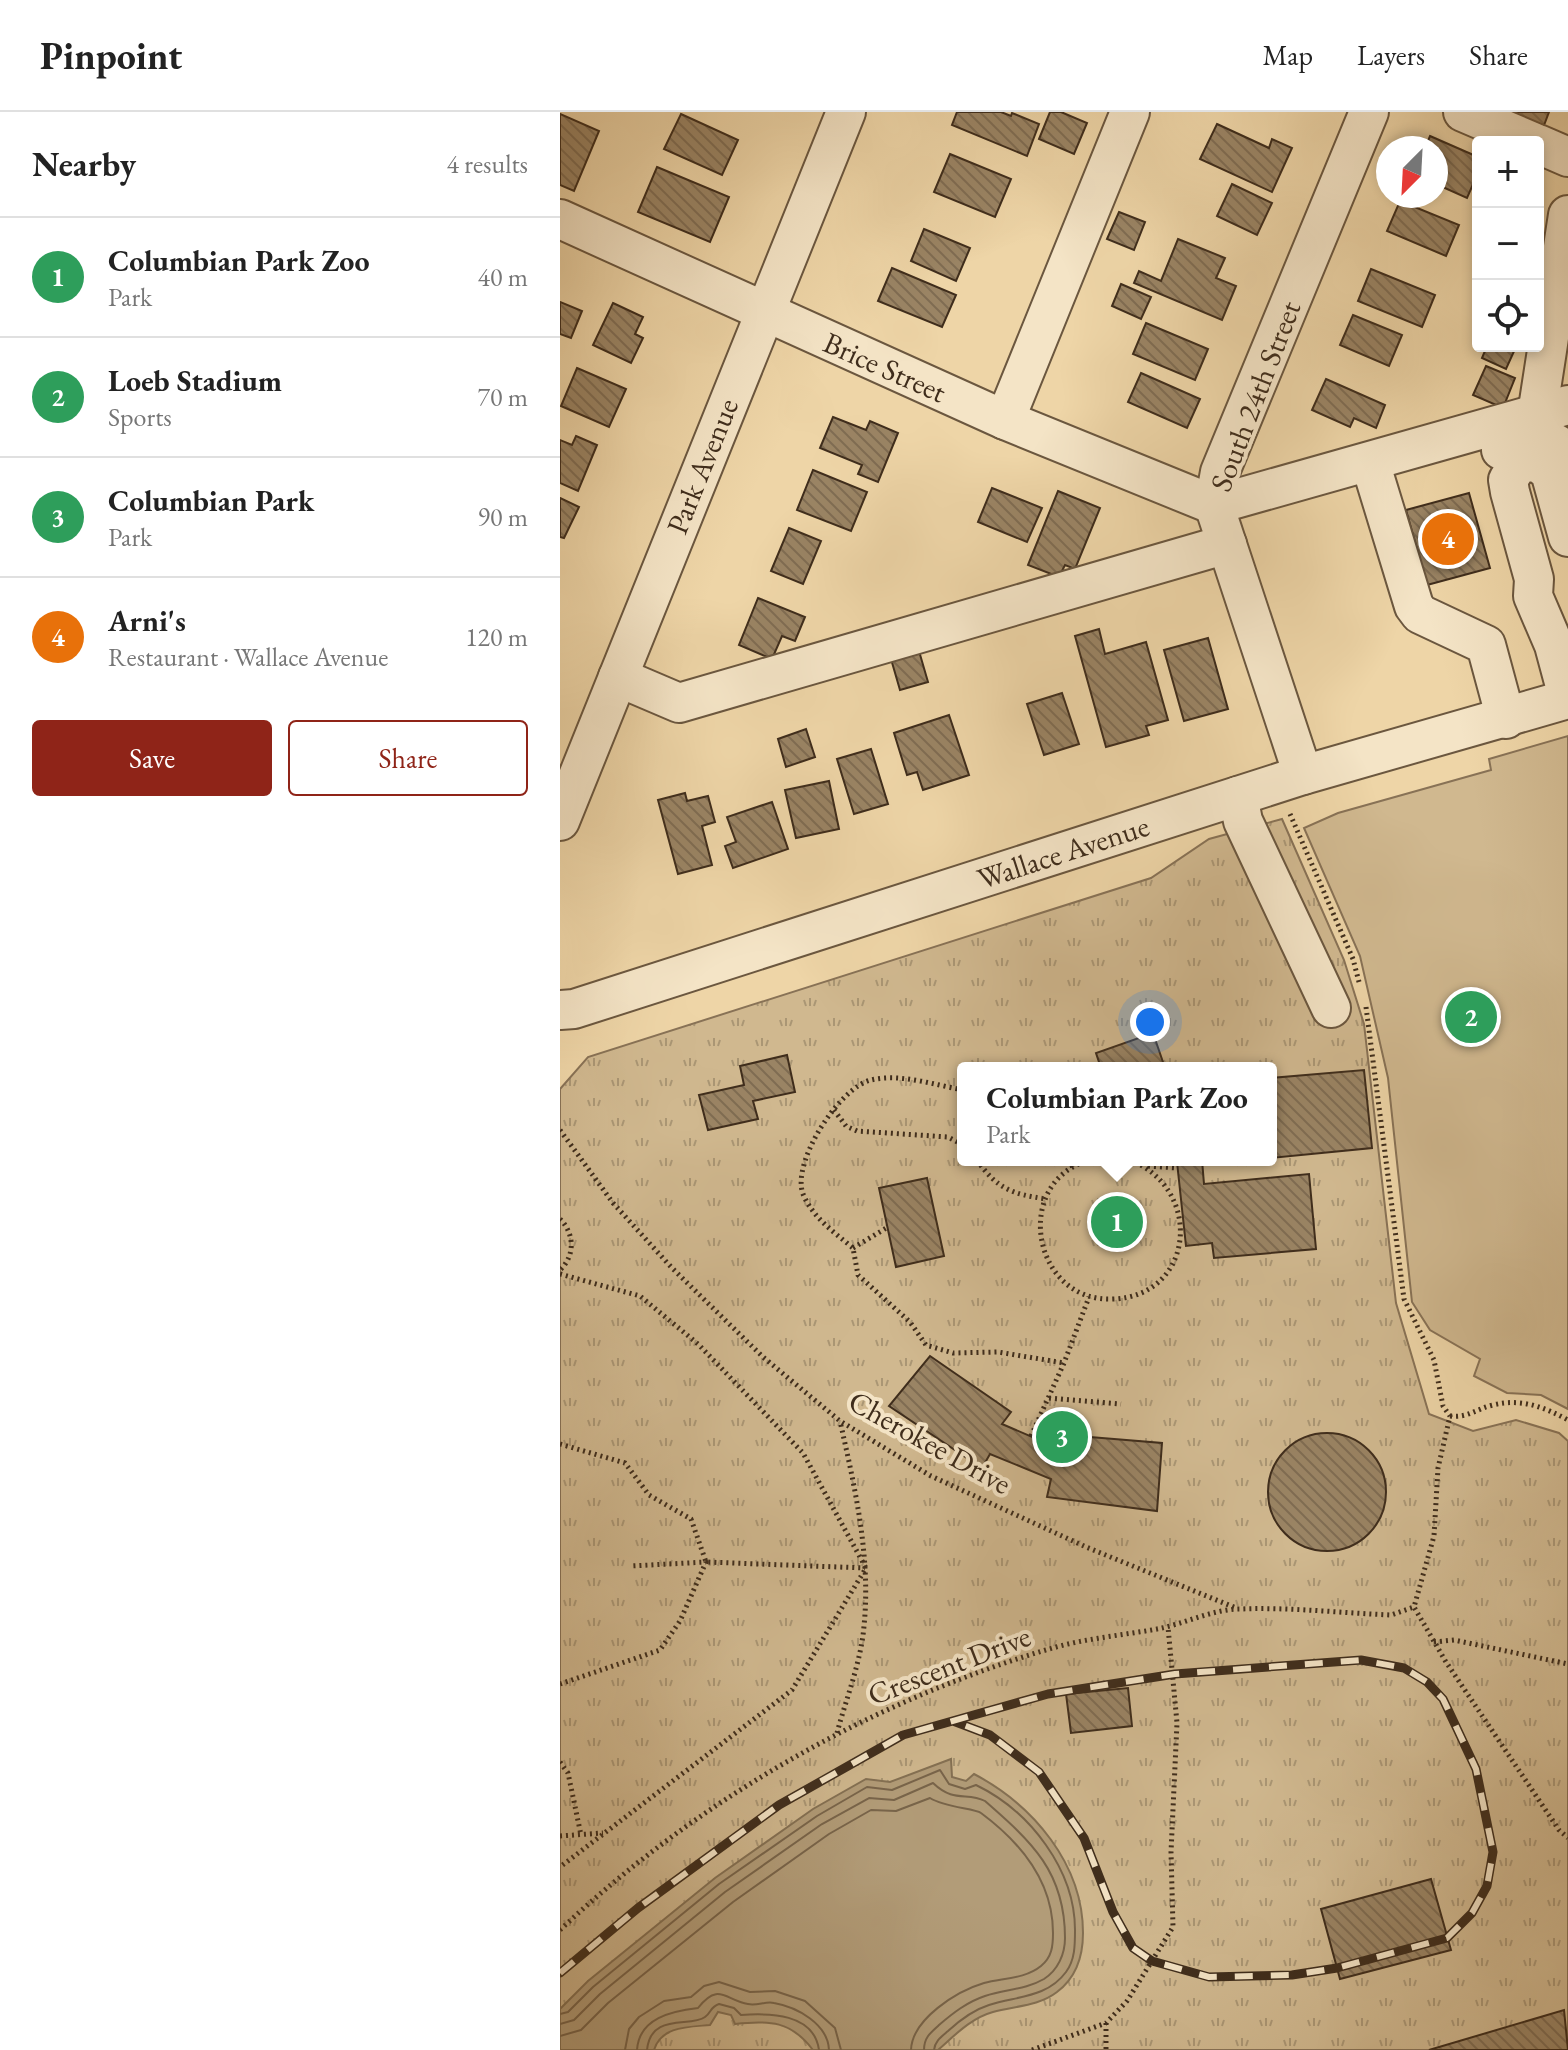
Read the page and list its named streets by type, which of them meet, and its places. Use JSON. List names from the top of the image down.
{
  "streets": {
    "street": [
      "Brice Street",
      "South 24th Street",
      "Park Avenue",
      "Wallace Avenue"
    ],
    "path": ["Cherokee Drive", "Crescent Drive"]
  },
  "crossings": [
    ["Brice Street", "South 24th Street"],
    ["Brice Street", "Park Avenue"],
    ["South 24th Street", "Wallace Avenue"],
    ["Cherokee Drive", "Crescent Drive"]
  ],
  "north": "bottom left",
  "page": {
    "header": "Pinpoint",
    "nav": ["Map", "Layers", "Share"],
    "heading": ["Nearby", "4 results"],
    "map_buttons": ["+", "−"],
    "list": [
      {
        "mark": "1",
        "name": "Columbian Park Zoo",
        "note": "Park",
        "value": "40 m"
      },
      {
        "mark": "2",
        "name": "Loeb Stadium",
        "note": "Sports",
        "value": "70 m"
      },
      {
        "mark": "3",
        "name": "Columbian Park",
        "note": "Park",
        "value": "90 m"
      },
      {
        "mark": "4",
        "name": "Arni's",
        "note": "Restaurant · Wallace Avenue",
        "value": "120 m"
      }
    ],
    "pins": [
      "4",
      "2",
      "1",
      "3"
    ],
    "buttons": ["Save", "Share"],
    "popup": ["Columbian Park Zoo", "Park"]
  }
}
